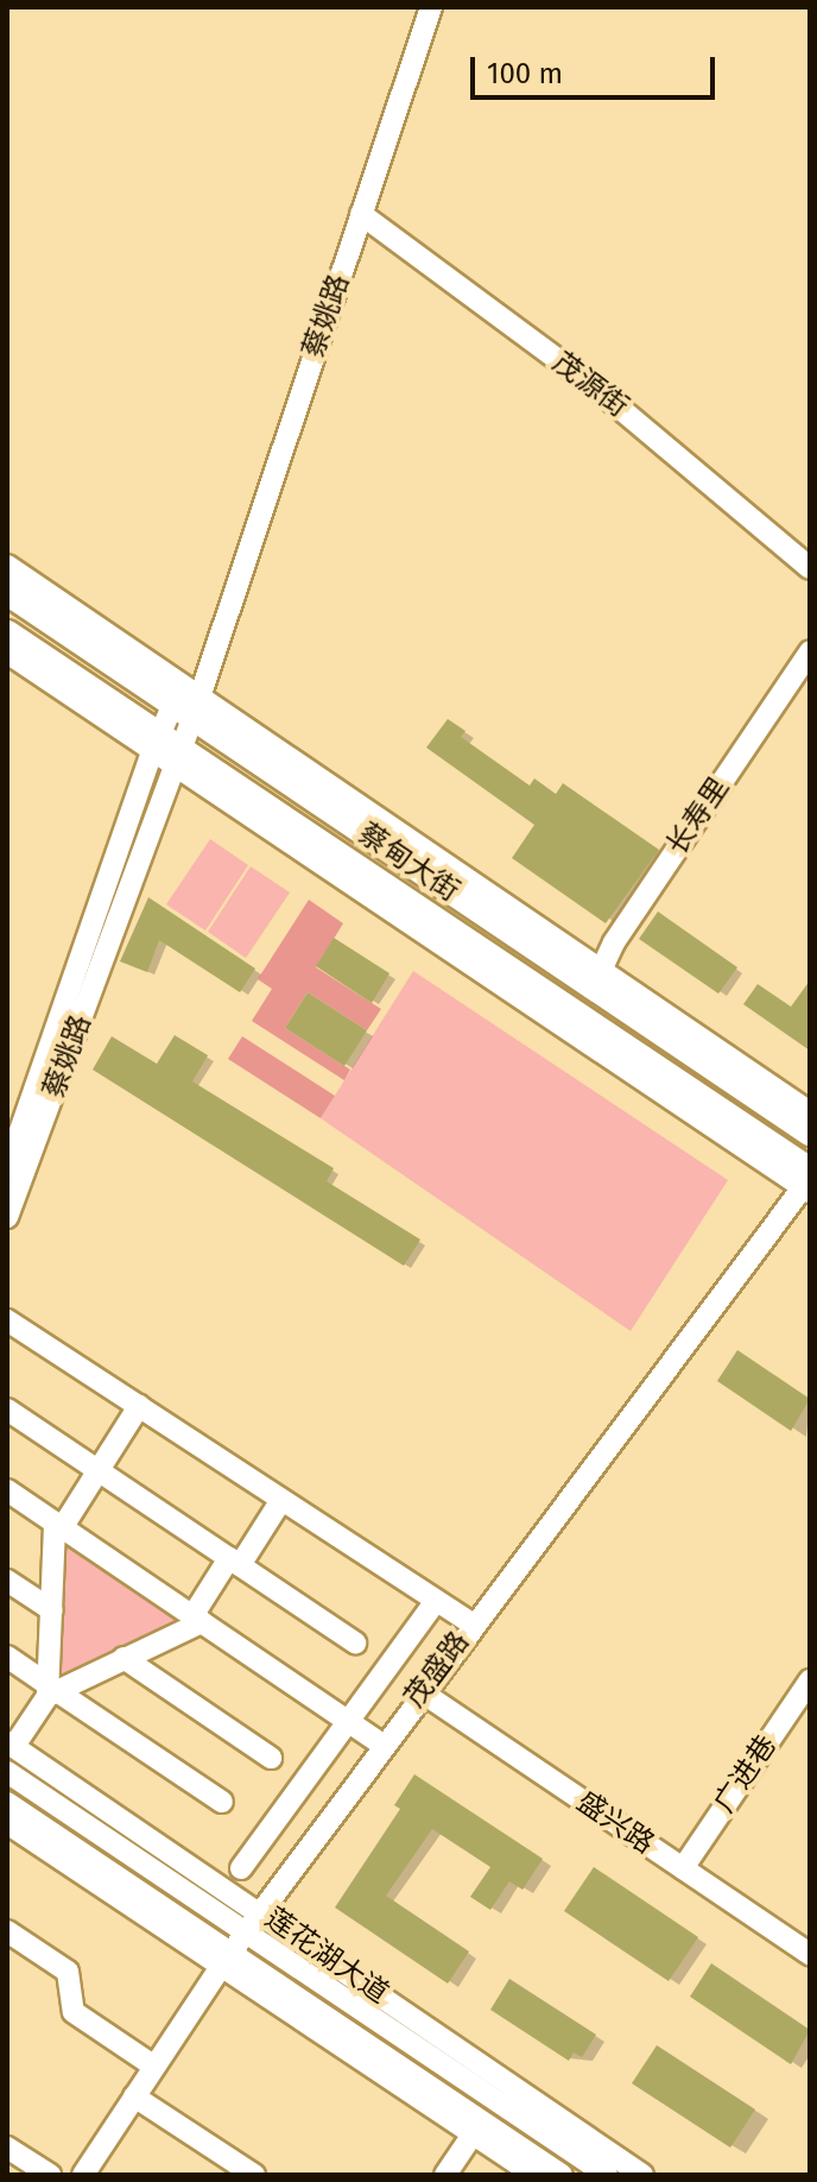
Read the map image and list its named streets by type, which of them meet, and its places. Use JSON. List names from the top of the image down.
{
  "streets": {
    "main road": ["蔡甸大街"],
    "street": [
      "蔡姚路",
      "茂源街",
      "长寿里",
      "茂盛路",
      "广进巷",
      "盛兴路",
      "莲花湖大道"
    ]
  },
  "crossings": [
    ["蔡姚路", "茂源街"],
    ["蔡姚路", "蔡甸大街"],
    ["长寿里", "蔡甸大街"],
    ["蔡甸大街", "茂盛路"],
    ["茂盛路", "盛兴路"],
    ["茂盛路", "莲花湖大道"],
    ["广进巷", "盛兴路"]
  ],
  "scale_bar": "100 m"
}
